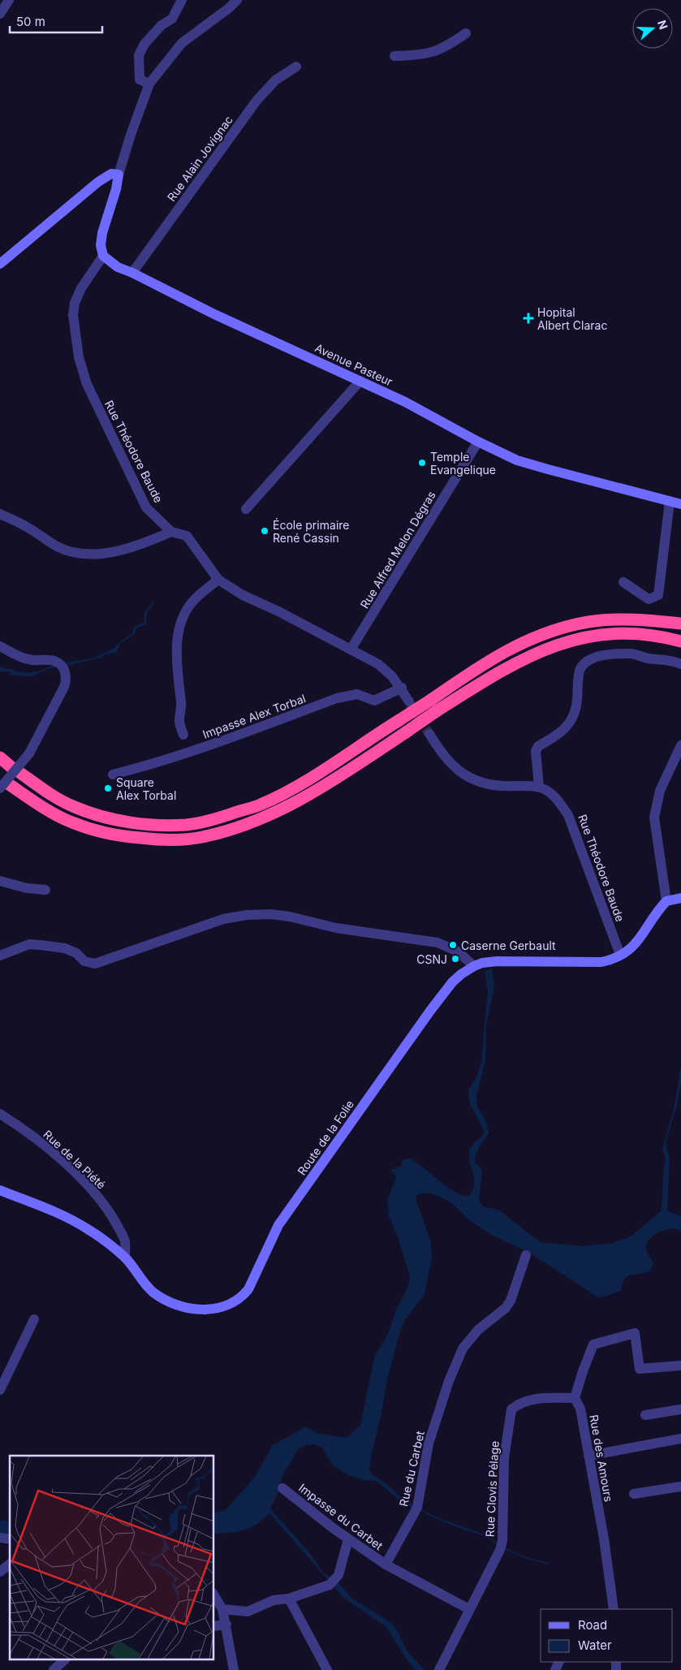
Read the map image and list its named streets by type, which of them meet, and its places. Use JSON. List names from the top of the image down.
{
  "streets": {
    "street": [
      "Rue Alain Jovignac",
      "Avenue Pasteur",
      "Rue Théodore Baude",
      "Rue Alfred Melon Dégras",
      "Impasse Alex Torbal",
      "Route de la Folie",
      "Rue de la Piété",
      "Rue des Amours",
      "Rue du Carbet",
      "Rue Clovis Pélage",
      "Impasse du Carbet"
    ]
  },
  "crossings": [
    ["Rue Alain Jovignac", "Avenue Pasteur"],
    ["Avenue Pasteur", "Rue Théodore Baude"],
    ["Avenue Pasteur", "Rue Alfred Melon Dégras"],
    ["Rue Théodore Baude", "Rue Alfred Melon Dégras"],
    ["Rue Théodore Baude", "Impasse Alex Torbal"],
    ["Rue Théodore Baude", "Route de la Folie"],
    ["Route de la Folie", "Rue de la Piété"],
    ["Rue des Amours", "Rue Clovis Pélage"],
    ["Rue du Carbet", "Impasse du Carbet"]
  ],
  "places": {
    "health": ["Hopital Albert Clarac"],
    "other": [
      "Temple Evangelique",
      "École primaire René Cassin",
      "Square Alex Torbal",
      "Caserne Gerbault",
      "CSNJ"
    ]
  },
  "legend": ["Road", "Water"],
  "scale_bar": "50 m",
  "north": "right"
}
